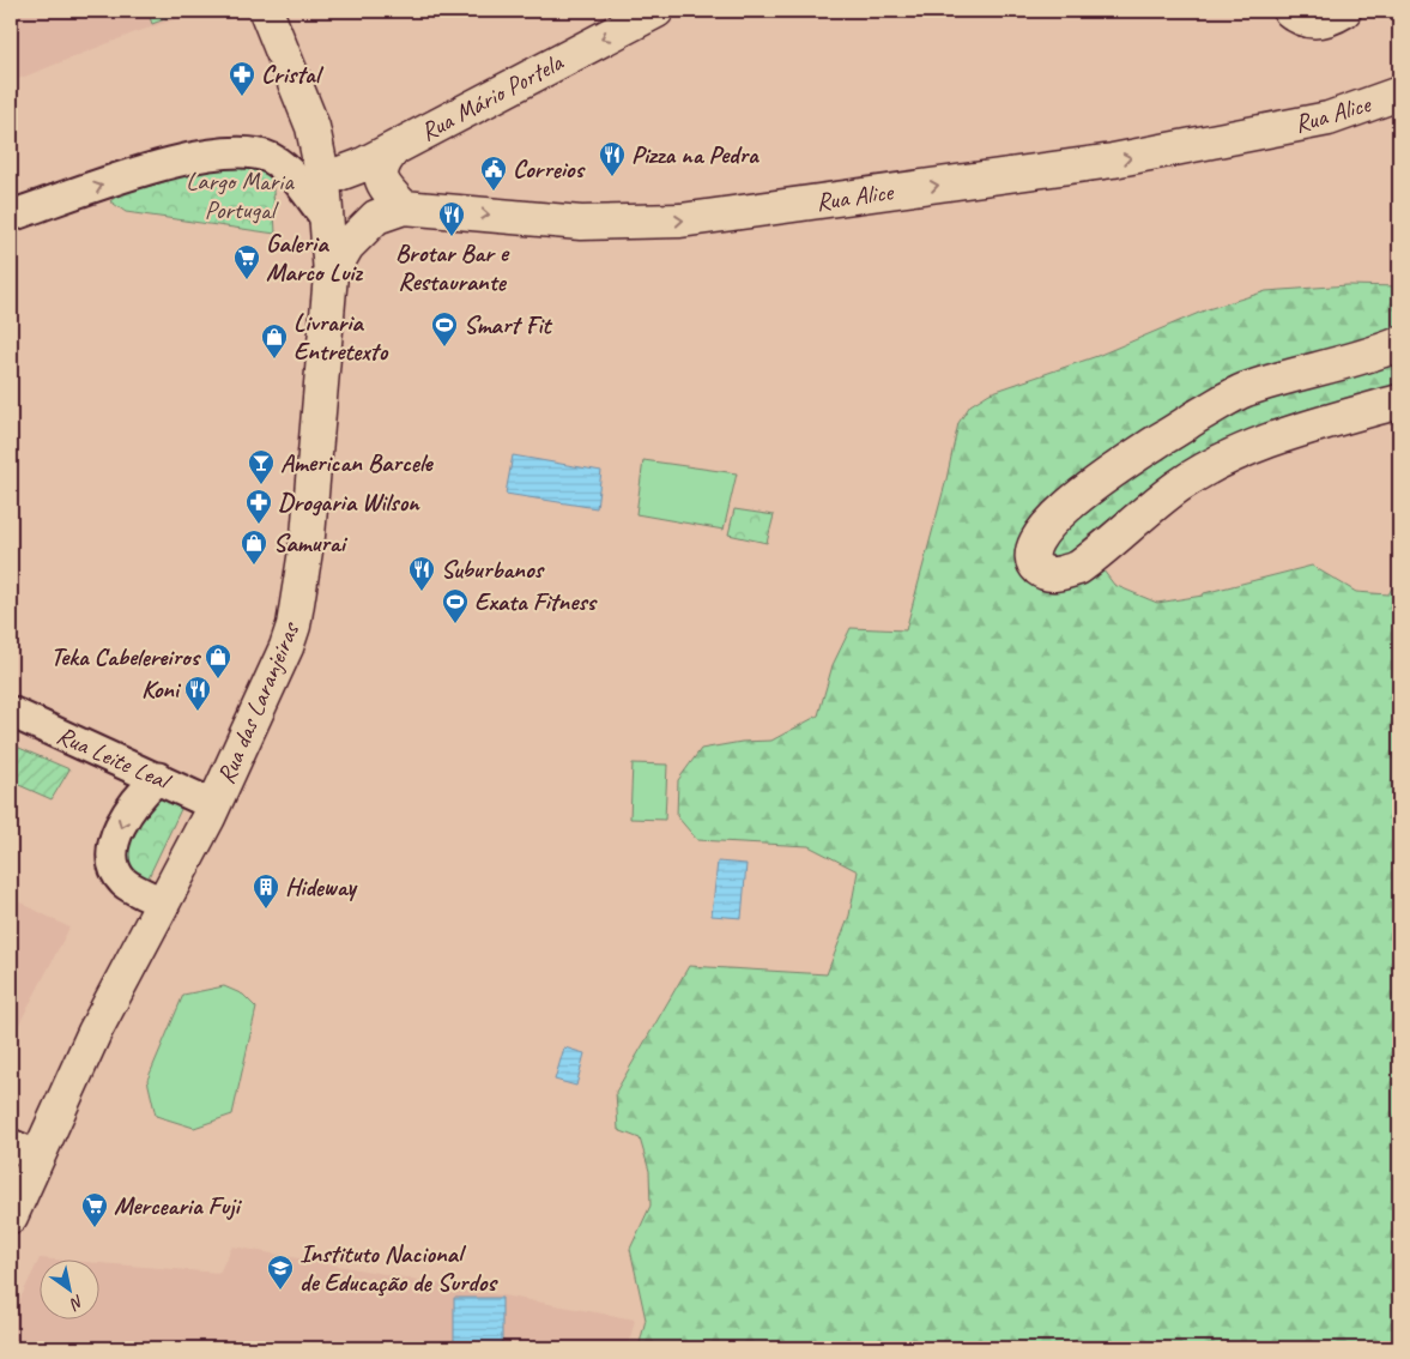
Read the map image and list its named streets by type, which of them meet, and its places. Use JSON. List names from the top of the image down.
{
  "streets": {
    "street": [
      "Rua Mário Portela",
      "Rua Alice",
      "Rua das Laranjeiras",
      "Rua Leite Leal"
    ]
  },
  "crossings": [
    ["Rua Mário Portela", "Rua das Laranjeiras"],
    ["Rua Alice", "Rua das Laranjeiras"],
    ["Rua das Laranjeiras", "Rua Leite Leal"]
  ],
  "one_way": ["Rua Mário Portela", "Rua Alice"],
  "parks": ["Largo Maria Portugal"],
  "places": {
    "pharmacy": ["Cristal", "Drogaria Wilson"],
    "restaurant": [
      "Pizza na Pedra",
      "Brotar Bar e Restaurante",
      "Suburbanos",
      "Koni"
    ],
    "public building": ["Correios"],
    "supermarket": ["Galeria Marco Luiz", "Mercearia Fuji"],
    "sports": ["Smart Fit", "Exata Fitness"],
    "shop": ["Livraria Entretexto", "Samurai", "Teka Cabelereiros"],
    "bar": ["American Barcele"],
    "building": ["Hideway"],
    "school or university": ["Instituto Nacional de Educação de Surdos"]
  },
  "north": "bottom right"
}
